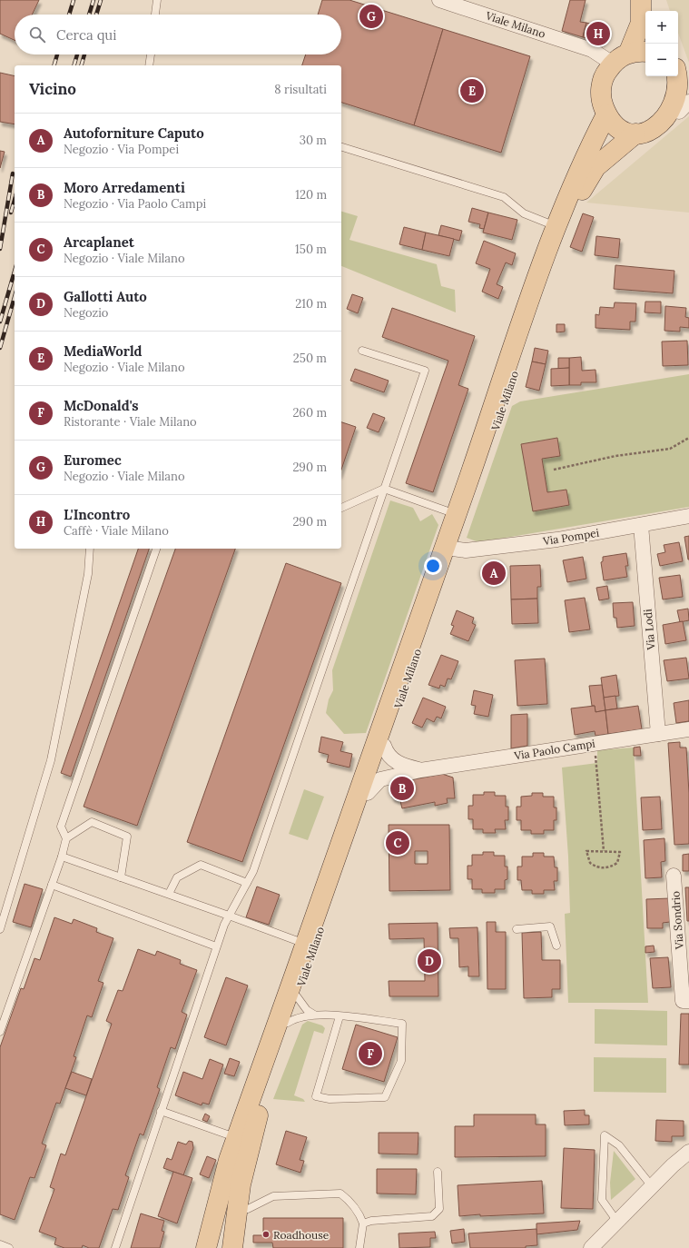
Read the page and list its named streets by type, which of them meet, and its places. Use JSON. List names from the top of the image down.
{
  "streets": {
    "main road": ["Viale Milano"],
    "street": [
      "Via Pompei",
      "Via Lodi",
      "Via Paolo Campi",
      "Via Sondrio"
    ]
  },
  "crossings": [
    ["Viale Milano", "Via Pompei"],
    ["Viale Milano", "Via Paolo Campi"],
    ["Via Pompei", "Via Lodi"],
    ["Via Lodi", "Via Paolo Campi"]
  ],
  "places": ["Roadhouse"],
  "page": {
    "pins": [
      "G",
      "H",
      "E",
      "A",
      "B",
      "C",
      "D",
      "F"
    ],
    "map_buttons": ["+", "−"],
    "search": "Cerca qui",
    "heading": ["Vicino", "8 risultati"],
    "list": [
      {
        "mark": "A",
        "name": "Autoforniture Caputo",
        "note": "Negozio · Via Pompei",
        "value": "30 m"
      },
      {
        "mark": "B",
        "name": "Moro Arredamenti",
        "note": "Negozio · Via Paolo Campi",
        "value": "120 m"
      },
      {
        "mark": "C",
        "name": "Arcaplanet",
        "note": "Negozio · Viale Milano",
        "value": "150 m"
      },
      {
        "mark": "D",
        "name": "Gallotti Auto",
        "note": "Negozio",
        "value": "210 m"
      },
      {
        "mark": "E",
        "name": "MediaWorld",
        "note": "Negozio · Viale Milano",
        "value": "250 m"
      },
      {
        "mark": "F",
        "name": "McDonald's",
        "note": "Ristorante · Viale Milano",
        "value": "260 m"
      },
      {
        "mark": "G",
        "name": "Euromec",
        "note": "Negozio · Viale Milano",
        "value": "290 m"
      },
      {
        "mark": "H",
        "name": "L'Incontro",
        "note": "Caffè · Viale Milano",
        "value": "290 m"
      }
    ]
  }
}
